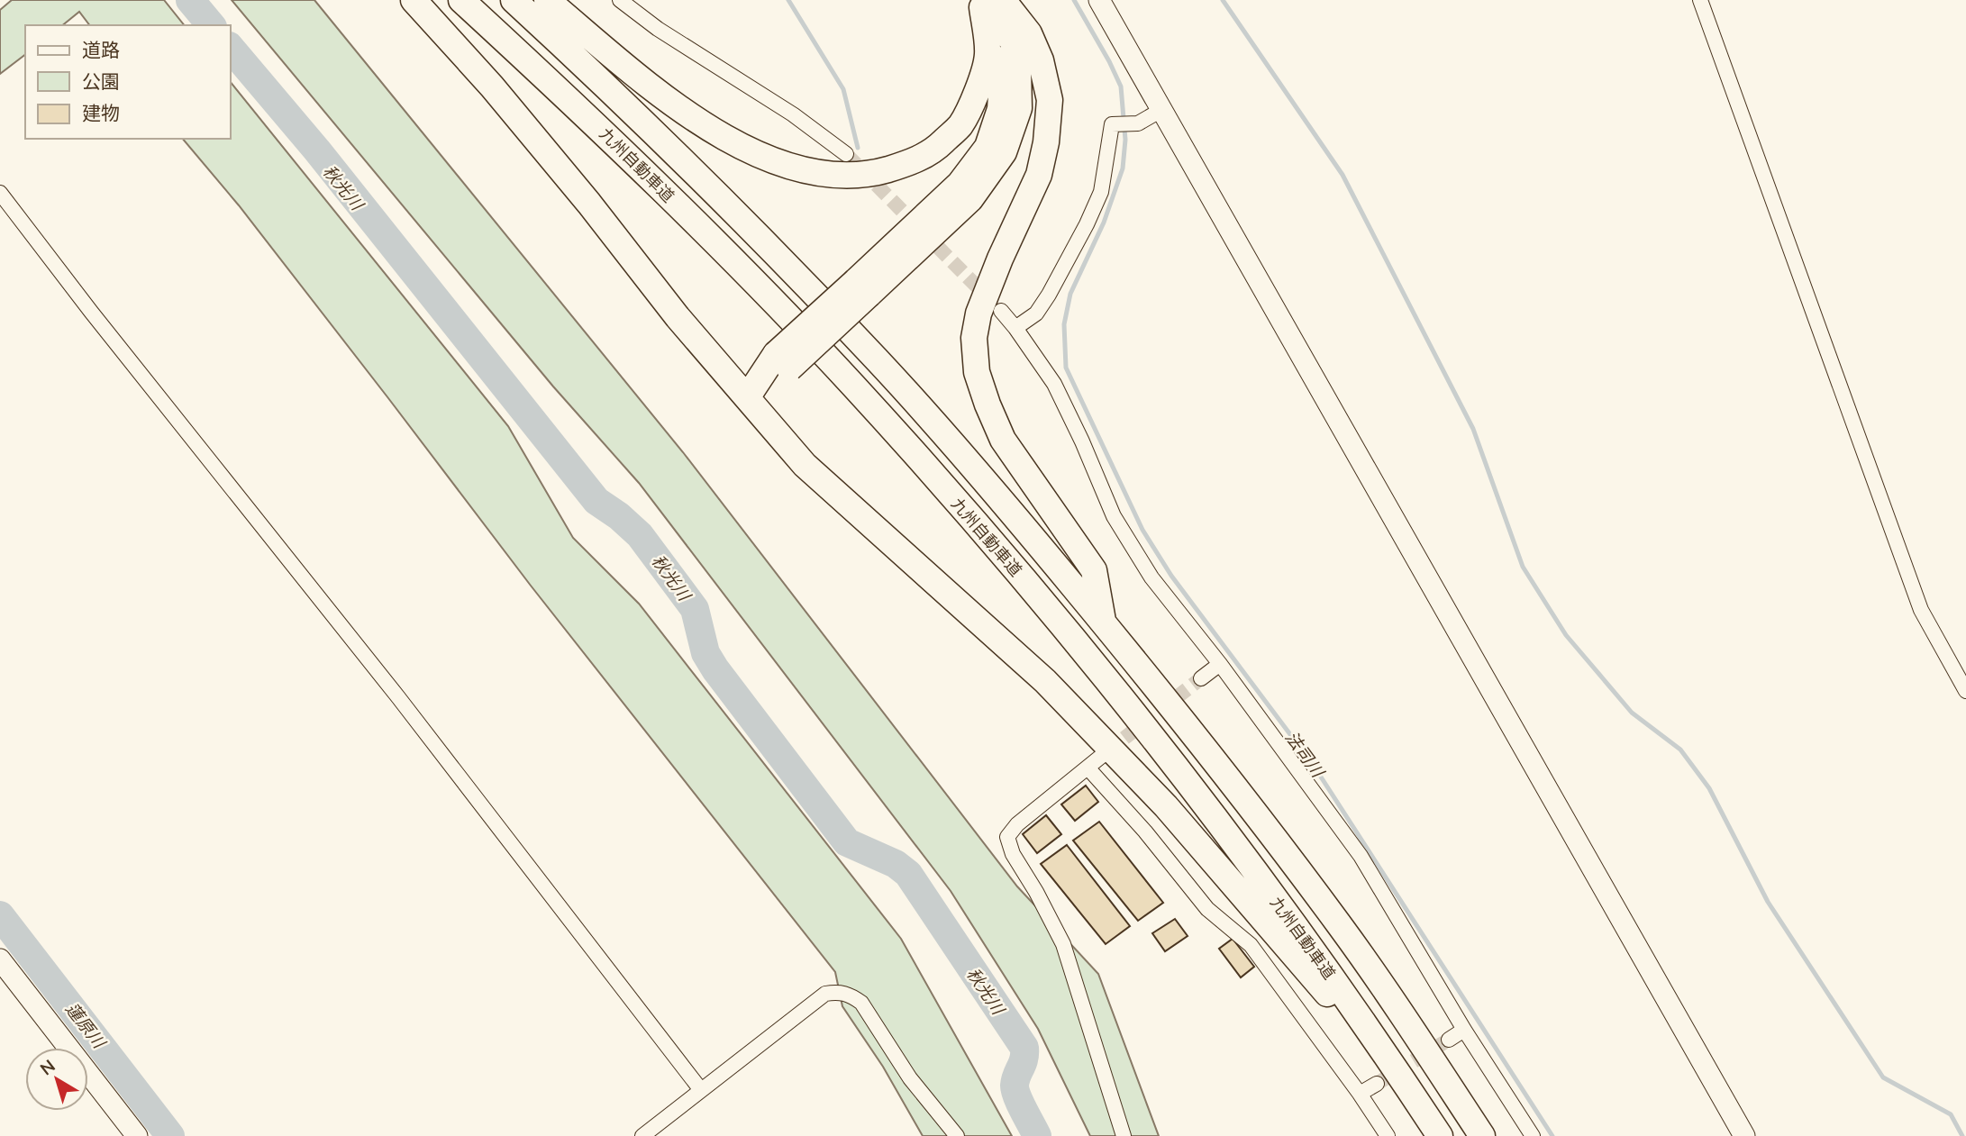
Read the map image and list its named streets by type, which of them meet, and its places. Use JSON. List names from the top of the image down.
{
  "streets": {
    "highway": ["九州自動車道"]
  },
  "water": ["秋光川", "法司川", "蓮原川"],
  "legend": ["道路", "公園", "建物"],
  "north": "top left"
}
